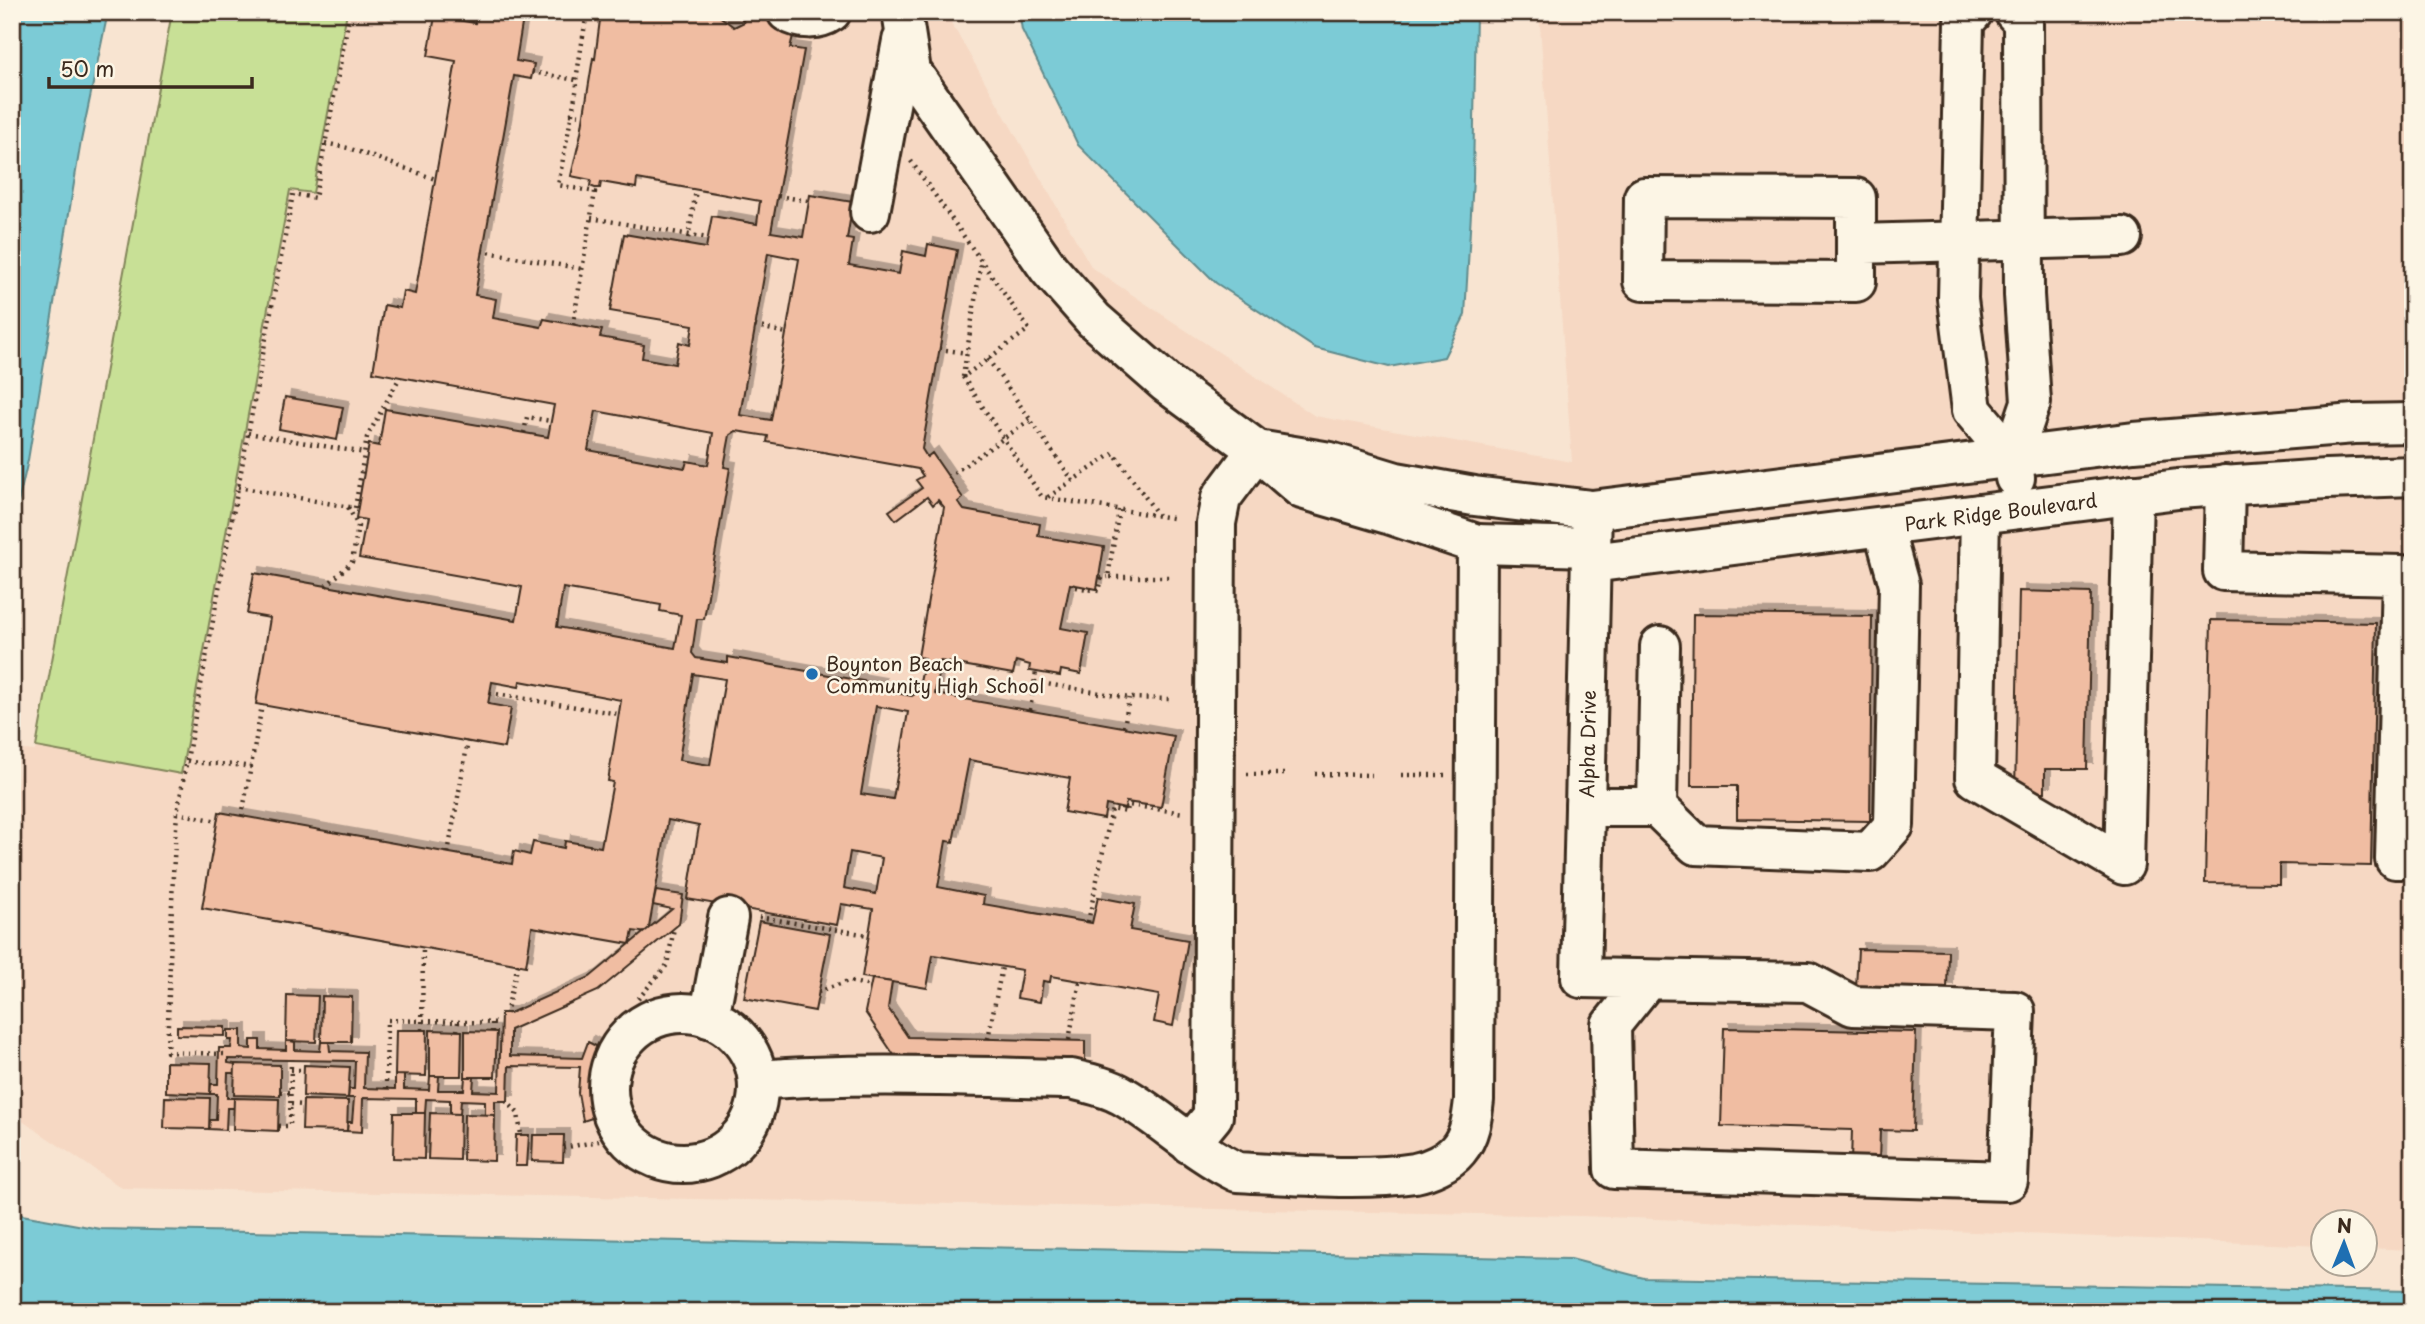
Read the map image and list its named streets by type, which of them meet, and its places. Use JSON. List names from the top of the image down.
{
  "streets": {
    "street": ["Park Ridge Boulevard", "Alpha Drive"]
  },
  "crossings": [
    ["Park Ridge Boulevard", "Alpha Drive"]
  ],
  "places": ["Boynton Beach Community High School"],
  "scale_bar": "50 m",
  "north": "top"
}
